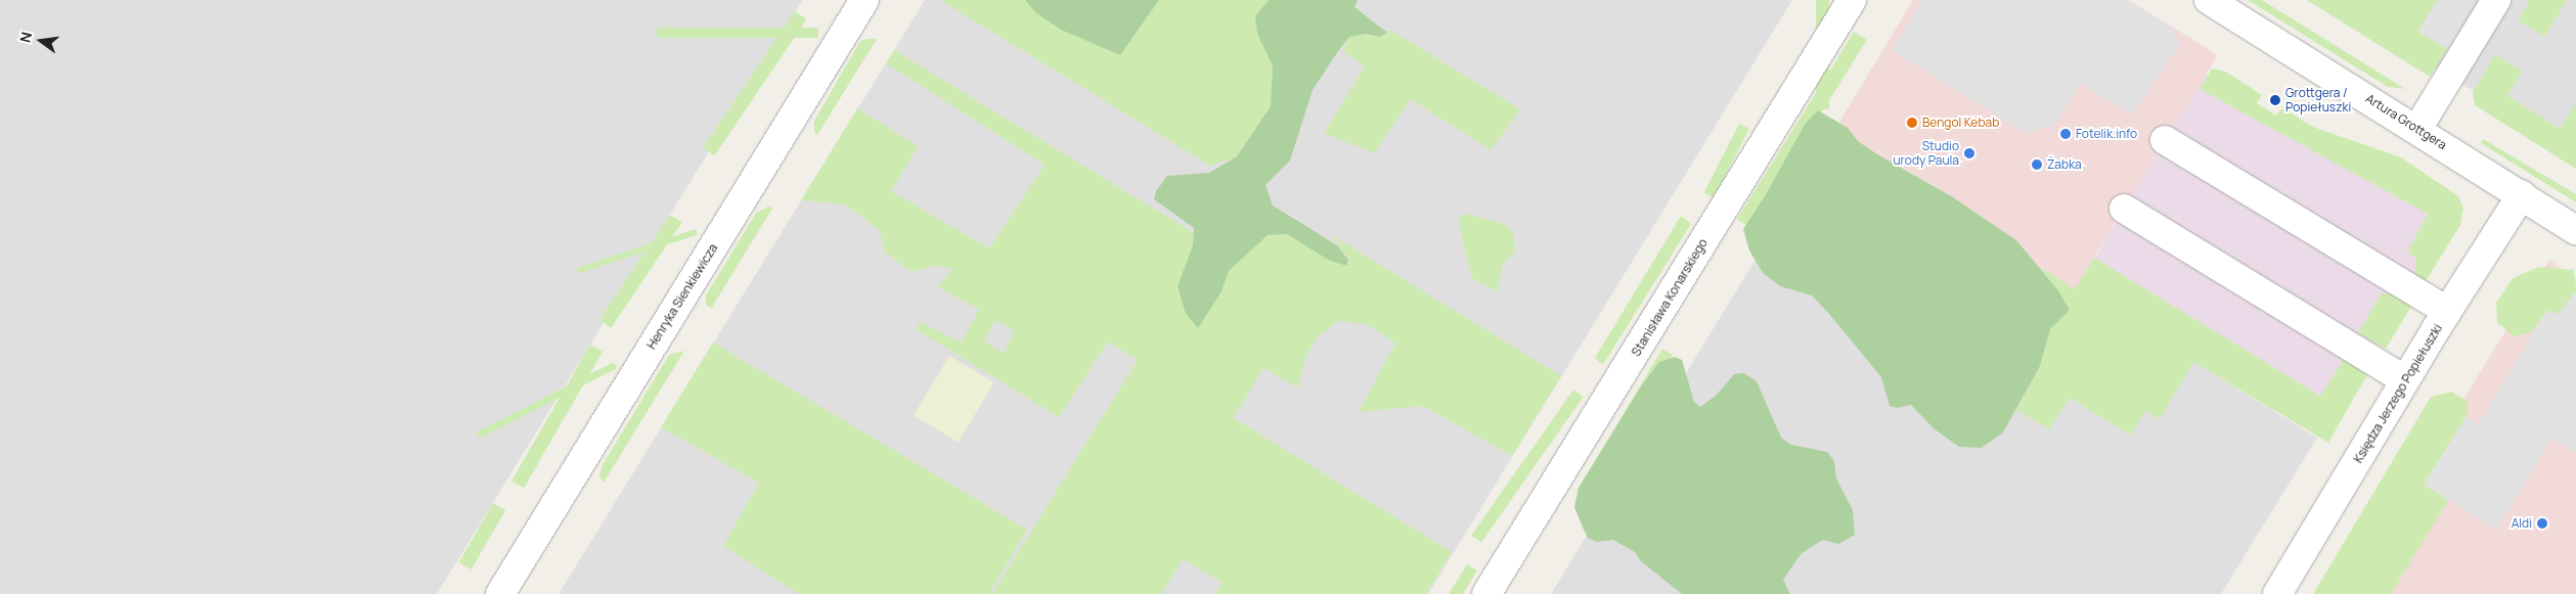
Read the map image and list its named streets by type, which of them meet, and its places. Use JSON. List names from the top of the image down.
{
  "streets": {
    "street": [
      "Artura Grottgera",
      "Henryka Sienkiewicza",
      "Stanisława Konarskiego",
      "Księdza Jerzego Popiełuszki"
    ]
  },
  "crossings": [
    ["Artura Grottgera", "Księdza Jerzego Popiełuszki"]
  ],
  "places": [
    "Grottgera / Popiełuszki",
    "Bengol Kebab",
    "Fotelik.info",
    "Studio urody Paula",
    "Żabka",
    "Aldi"
  ],
  "north": "left"
}
